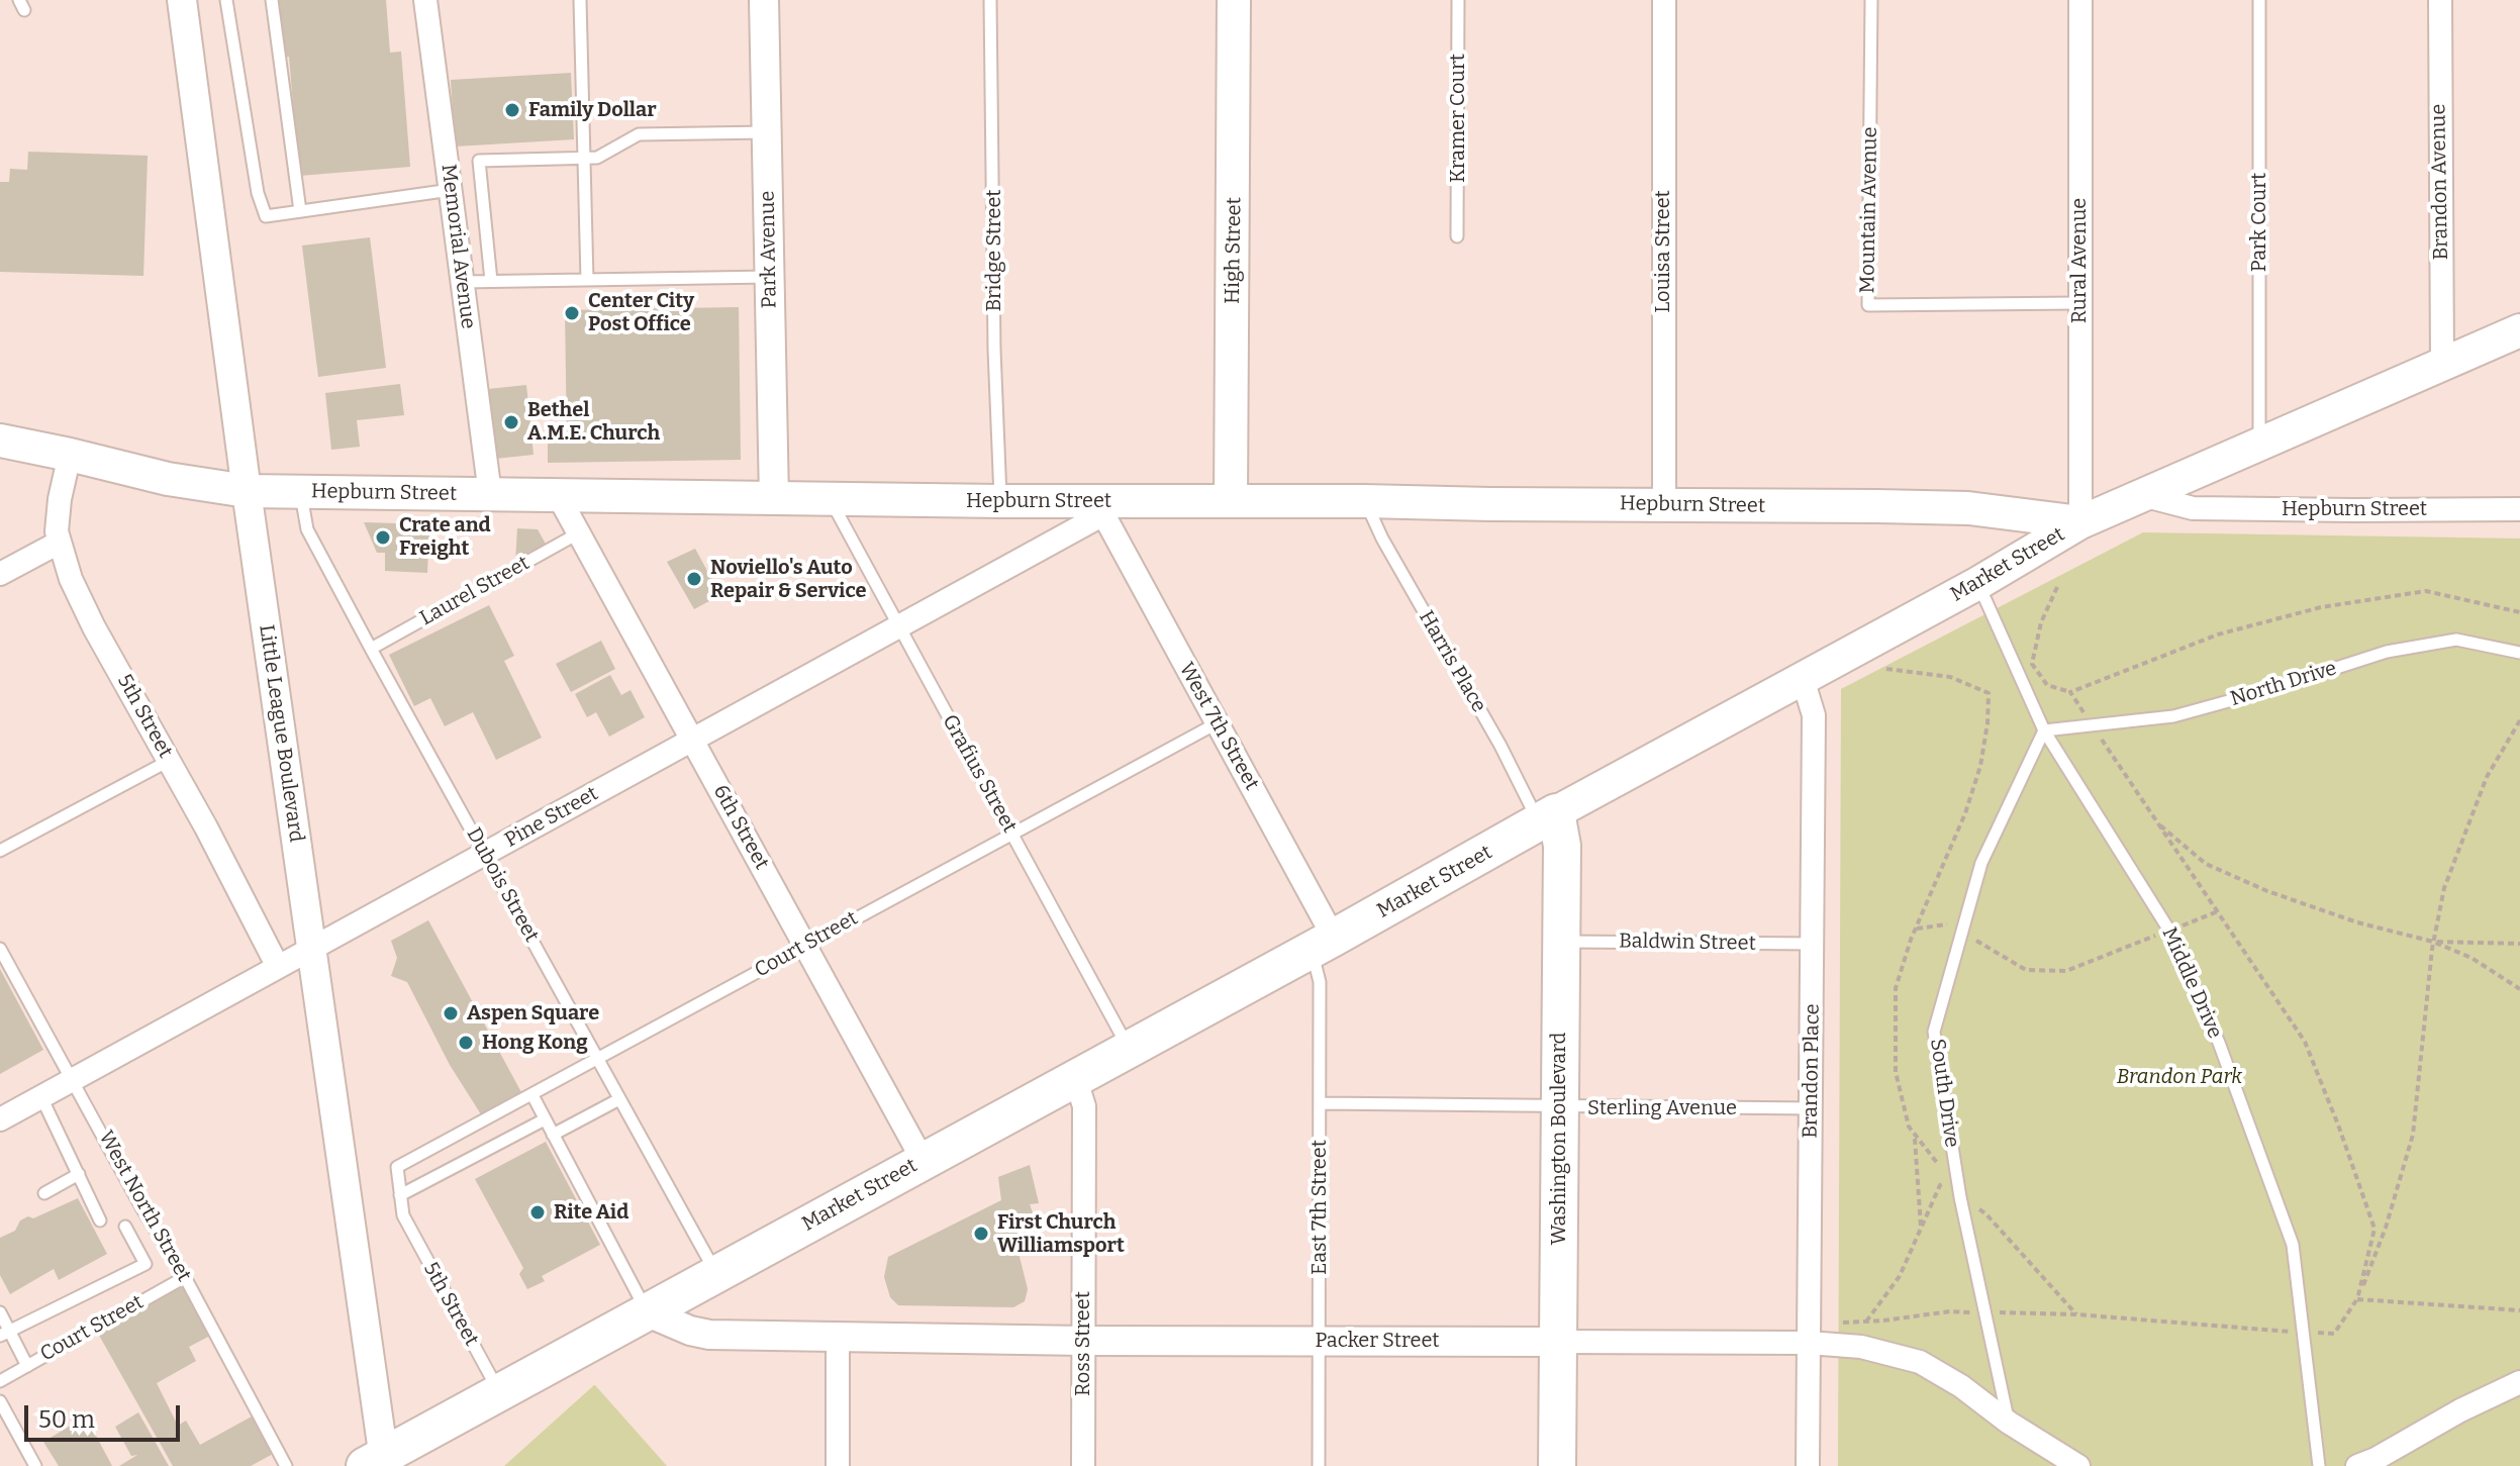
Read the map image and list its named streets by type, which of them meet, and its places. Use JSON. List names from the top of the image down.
{
  "streets": {
    "main road": [
      "High Street",
      "Hepburn Street",
      "Market Street",
      "Washington Boulevard"
    ],
    "street": [
      "Brandon Avenue",
      "Memorial Avenue",
      "Park Avenue",
      "Louisa Street",
      "Rural Avenue",
      "5th Street",
      "West 7th Street",
      "Little League Boulevard",
      "Pine Street",
      "6th Street",
      "Brandon Place",
      "Packer Street",
      "Ross Street"
    ],
    "lane": [
      "Kramer Court",
      "Mountain Avenue",
      "Park Court",
      "Bridge Street",
      "Laurel Street",
      "Harris Place",
      "North Drive",
      "Grafius Street",
      "Dubois Street",
      "Baldwin Street",
      "Court Street",
      "Middle Drive",
      "South Drive",
      "Sterling Avenue",
      "West North Street",
      "East 7th Street"
    ]
  },
  "crossings": [
    ["Brandon Avenue", "Market Street"],
    ["Mountain Avenue", "Rural Avenue"],
    ["Park Court", "Market Street"],
    ["Memorial Avenue", "Hepburn Street"],
    ["Park Avenue", "Hepburn Street"],
    ["Bridge Street", "Hepburn Street"],
    ["High Street", "Hepburn Street"],
    ["Louisa Street", "Hepburn Street"],
    ["Rural Avenue", "Hepburn Street"],
    ["Rural Avenue", "Market Street"],
    ["Hepburn Street", "Market Street"],
    ["Hepburn Street", "Harris Place"],
    ["Hepburn Street", "5th Street"],
    ["Hepburn Street", "West 7th Street"],
    ["Hepburn Street", "Little League Boulevard"],
    ["Hepburn Street", "Grafius Street"],
    ["Hepburn Street", "Pine Street"],
    ["Hepburn Street", "6th Street"],
    ["Hepburn Street", "Dubois Street"],
    ["Market Street", "Harris Place"],
    ["Market Street", "5th Street"],
    ["Market Street", "West 7th Street"],
    ["Market Street", "Little League Boulevard"],
    ["Market Street", "Grafius Street"],
    ["Market Street", "6th Street"],
    ["Market Street", "Dubois Street"],
    ["Market Street", "Middle Drive"],
    ["Market Street", "Brandon Place"],
    ["Market Street", "Washington Boulevard"],
    ["Market Street", "East 7th Street"],
    ["Market Street", "Packer Street"],
    ["Market Street", "Ross Street"],
    ["Laurel Street", "6th Street"],
    ["Laurel Street", "Dubois Street"],
    ["Harris Place", "Washington Boulevard"],
    ["North Drive", "Middle Drive"],
    ["North Drive", "South Drive"],
    ["5th Street", "Pine Street"],
    ["5th Street", "Court Street"],
    ["West 7th Street", "Pine Street"],
    ["West 7th Street", "Court Street"],
    ["West 7th Street", "East 7th Street"],
    ["Little League Boulevard", "Pine Street"],
    ["Grafius Street", "Pine Street"],
    ["Grafius Street", "Court Street"],
    ["Pine Street", "6th Street"],
    ["Pine Street", "Dubois Street"],
    ["Pine Street", "West North Street"],
    ["6th Street", "Court Street"],
    ["Dubois Street", "Court Street"],
    ["Baldwin Street", "Brandon Place"],
    ["Baldwin Street", "Washington Boulevard"],
    ["Court Street", "West North Street"],
    ["Middle Drive", "South Drive"],
    ["Brandon Place", "Sterling Avenue"],
    ["Brandon Place", "Packer Street"],
    ["South Drive", "Packer Street"],
    ["Sterling Avenue", "Washington Boulevard"],
    ["Sterling Avenue", "East 7th Street"],
    ["Washington Boulevard", "Packer Street"],
    ["East 7th Street", "Packer Street"],
    ["Packer Street", "Ross Street"]
  ],
  "parks": ["Brandon Park"],
  "places": [
    "Family Dollar",
    "Center City Post Office",
    "Bethel A.M.E. Church",
    "Crate and Freight",
    "Noviello's Auto Repair & Service",
    "Aspen Square",
    "Hong Kong",
    "Rite Aid",
    "First Church Williamsport"
  ],
  "scale_bar": "50 m"
}
